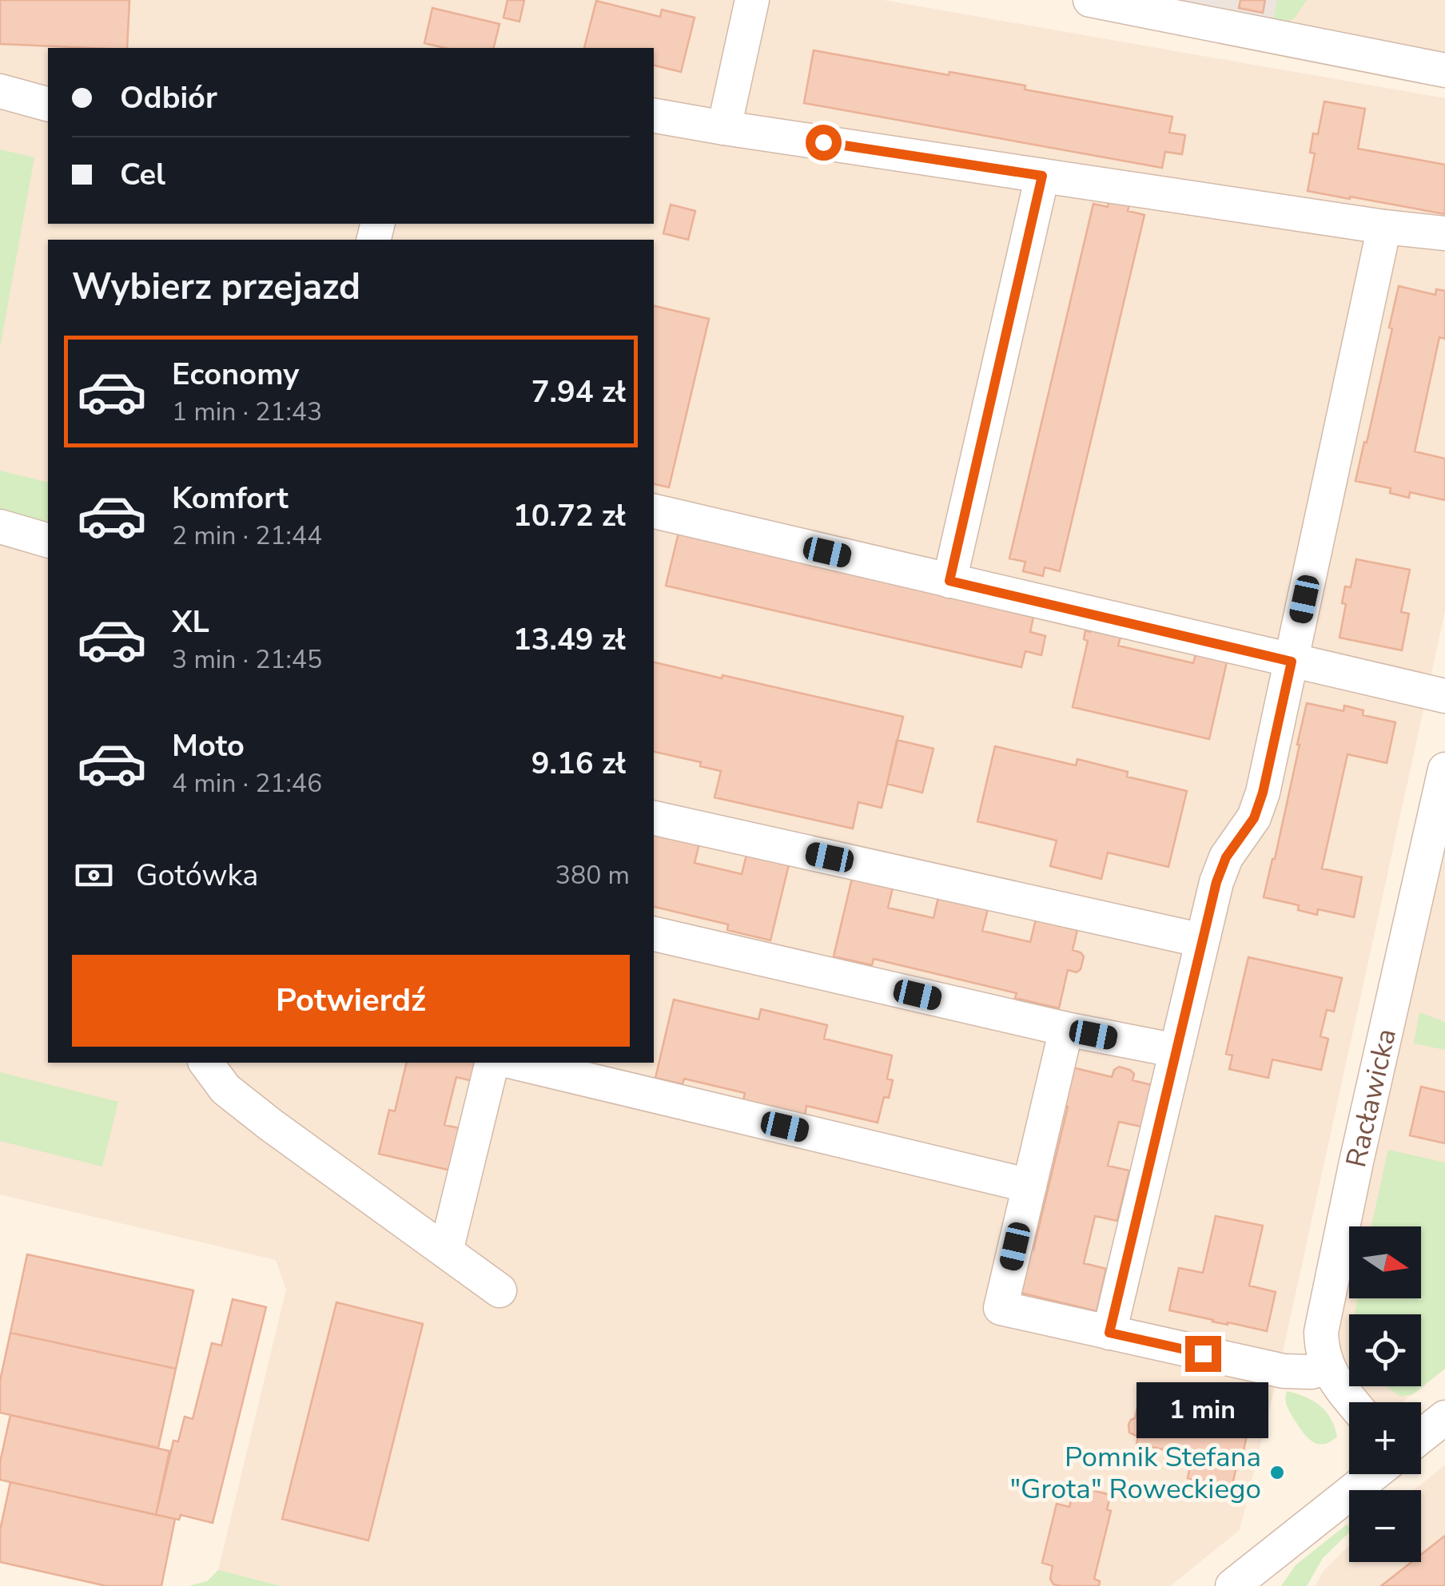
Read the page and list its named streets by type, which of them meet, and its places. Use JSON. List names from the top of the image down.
{
  "streets": {
    "street": ["Racławicka"]
  },
  "places": ["Pomnik Stefana \"Grota\" Roweckiego"],
  "north": "right",
  "page": {
    "banner": ["Odbiór", "Cel"],
    "heading": "Wybierz przejazd",
    "list": [
      {
        "name": "Economy",
        "note": "1 min · 21:43",
        "value": "7.94 zł"
      },
      {
        "name": "Komfort",
        "note": "2 min · 21:44",
        "value": "10.72 zł"
      },
      {
        "name": "XL",
        "note": "3 min · 21:45",
        "value": "13.49 zł"
      },
      {
        "name": "Moto",
        "note": "4 min · 21:46",
        "value": "9.16 zł"
      }
    ],
    "pay": ["Gotówka", "380 m"],
    "buttons": "Potwierdź",
    "map_buttons": ["+", "−"],
    "bubble": "1 min"
  }
}
